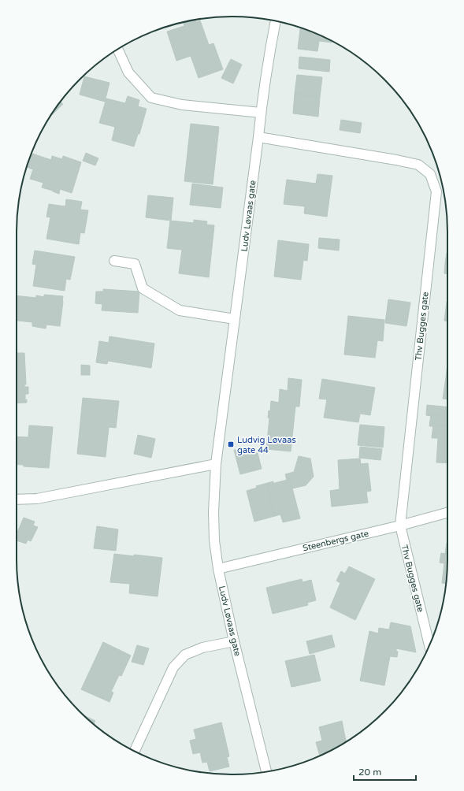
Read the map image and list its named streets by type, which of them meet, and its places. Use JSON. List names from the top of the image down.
{
  "streets": {
    "street": ["Ludv Løvaas gate", "Thv Bugges gate", "Steenbergs gate"]
  },
  "crossings": [
    ["Ludv Løvaas gate", "Thv Bugges gate"],
    ["Ludv Løvaas gate", "Steenbergs gate"],
    ["Thv Bugges gate", "Steenbergs gate"]
  ],
  "places": {
    "transit": ["Ludvig Løvaas gate 44"]
  },
  "scale_bar": "20 m"
}
